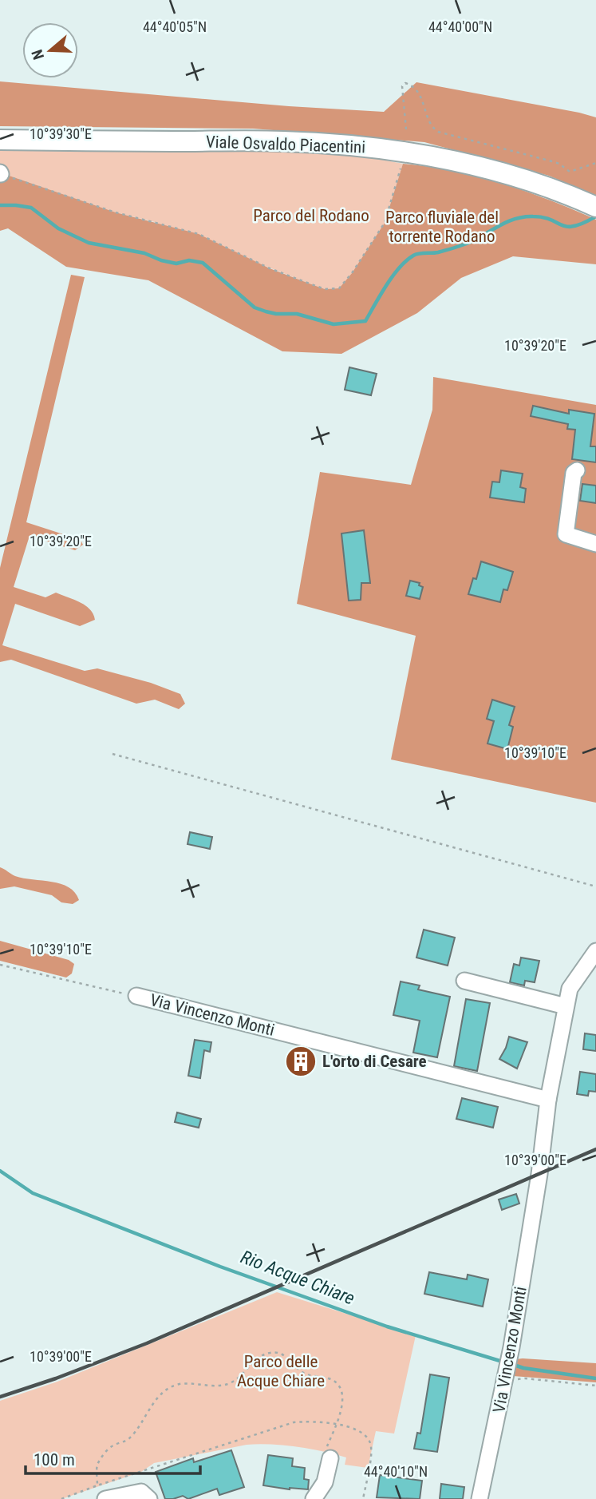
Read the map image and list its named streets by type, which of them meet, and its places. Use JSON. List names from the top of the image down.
{
  "streets": {
    "main road": ["Viale Osvaldo Piacentini"],
    "street": ["Via Vincenzo Monti"]
  },
  "water": ["Rio Acque Chiare"],
  "parks": ["Parco del Rodano", "Parco fluviale del torrente Rodano", "Parco delle Acque Chiare"],
  "places": {
    "building": ["L'orto di Cesare"]
  },
  "scale_bar": "100 m",
  "north": "left",
  "coordinates": [
    "44°40'05\"N",
    "44°40'00\"N",
    "10°39'30\"E",
    "10°39'20\"E",
    "10°39'10\"E",
    "10°39'00\"E",
    "44°40'10\"N"
  ]
}
